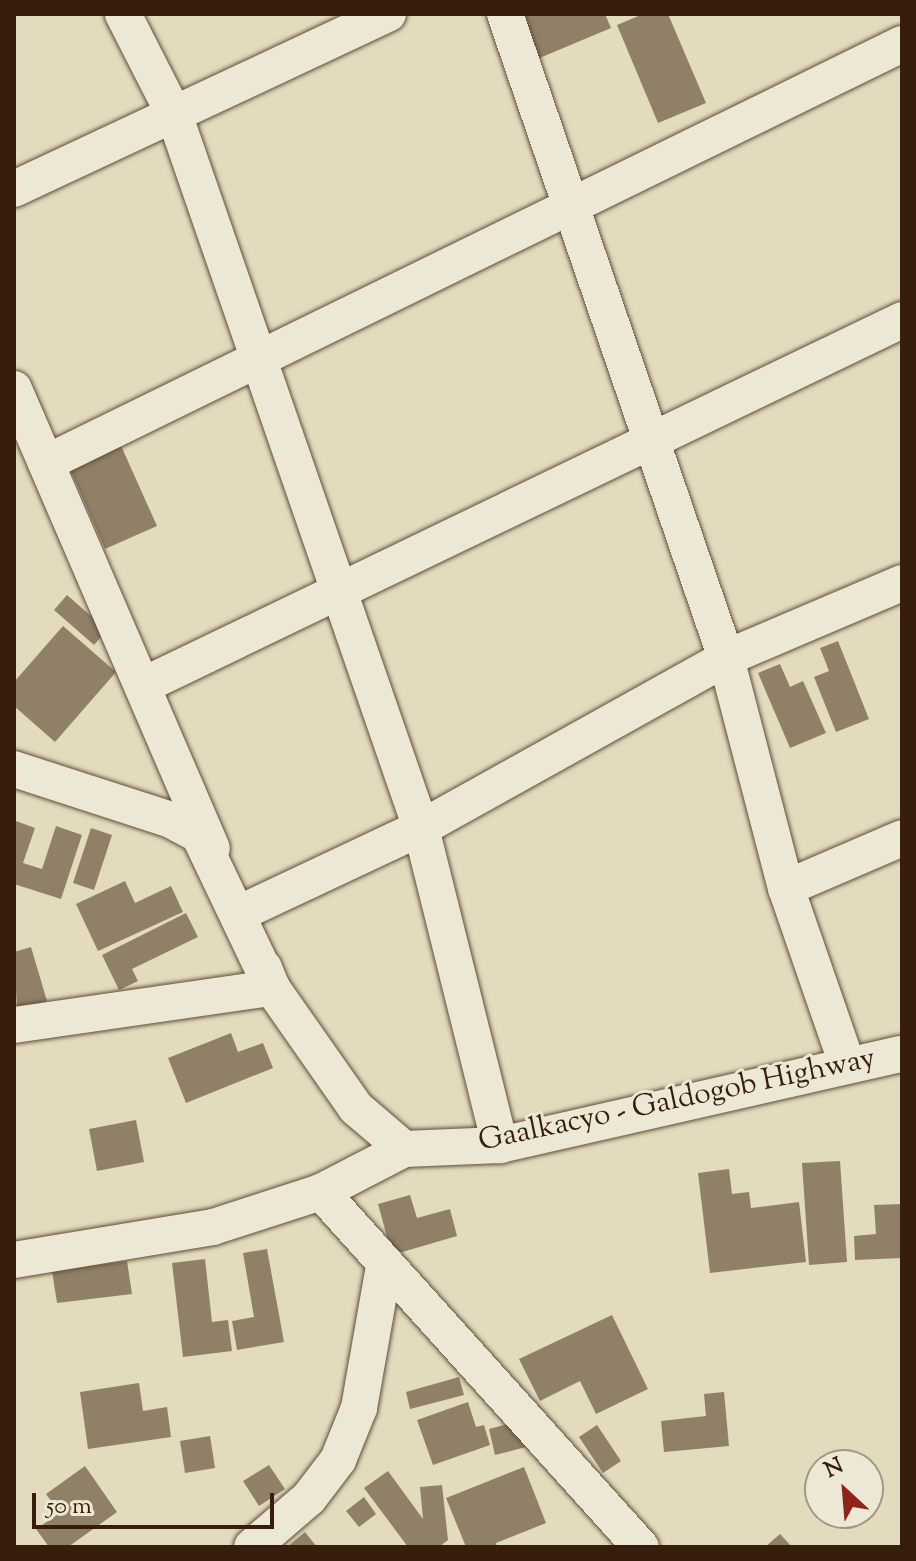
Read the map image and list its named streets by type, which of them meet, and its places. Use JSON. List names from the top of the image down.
{
  "streets": {
    "street": ["Gaalkacyo - Galdogob Highway"]
  },
  "scale_bar": "50 m",
  "north": "top left"
}
